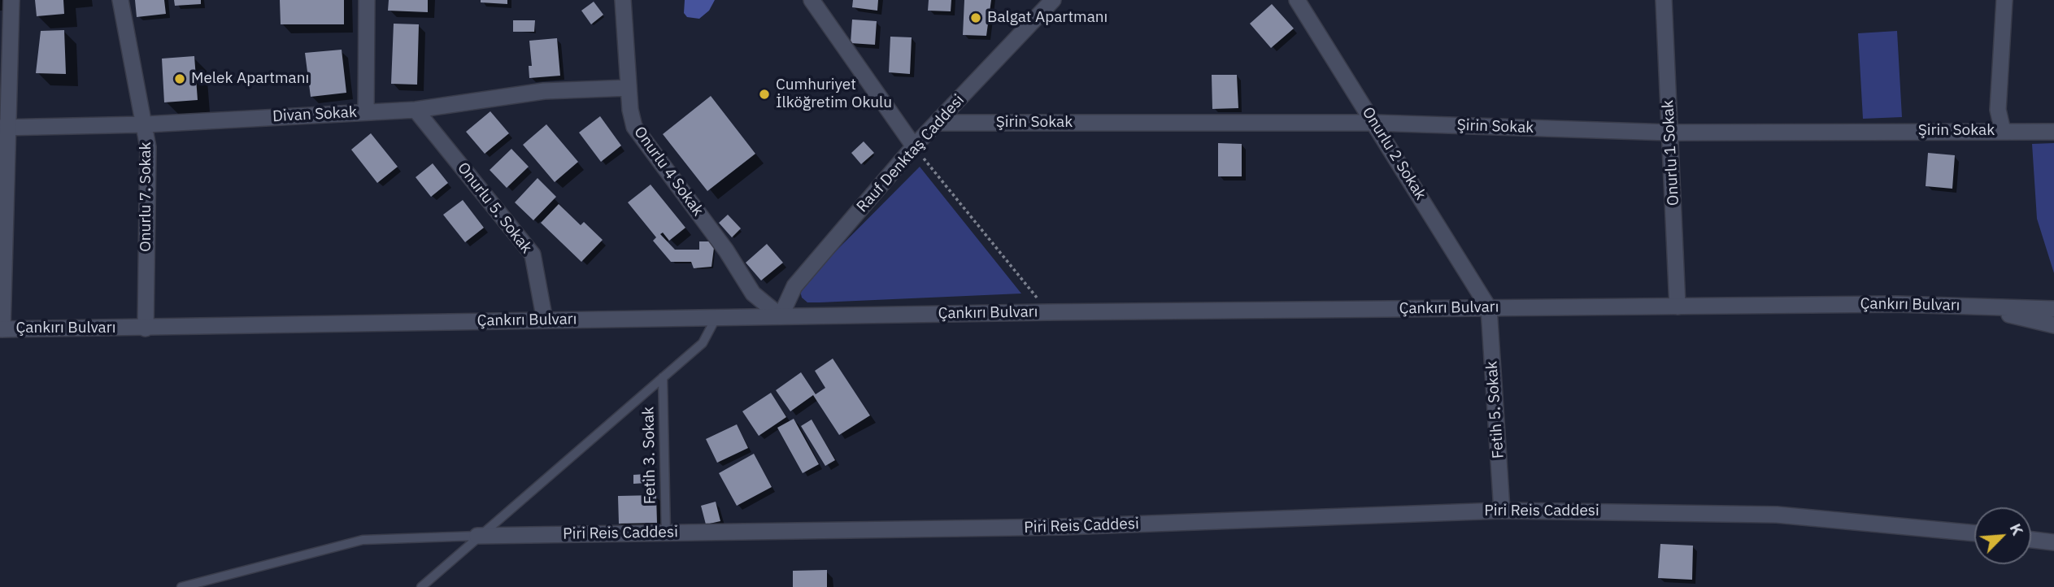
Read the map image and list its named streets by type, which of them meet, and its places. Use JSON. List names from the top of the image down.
{
  "streets": {
    "street": [
      "Divan Sokak",
      "Şirin Sokak",
      "Onurlu 1 Sokak",
      "Rauf Denktaş Caddesi",
      "Onurlu 2 Sokak",
      "Onurlu 4 Sokak",
      "Onurlu 7. Sokak",
      "Onurlu 5. Sokak",
      "Çankırı Bulvarı",
      "Fetih 5. Sokak",
      "Piri Reis Caddesi"
    ],
    "lane": ["Fetih 3. Sokak"]
  },
  "crossings": [
    ["Divan Sokak", "Onurlu 4 Sokak"],
    ["Divan Sokak", "Onurlu 7. Sokak"],
    ["Divan Sokak", "Onurlu 5. Sokak"],
    ["Şirin Sokak", "Onurlu 1 Sokak"],
    ["Şirin Sokak", "Rauf Denktaş Caddesi"],
    ["Şirin Sokak", "Onurlu 2 Sokak"],
    ["Onurlu 1 Sokak", "Çankırı Bulvarı"],
    ["Rauf Denktaş Caddesi", "Onurlu 4 Sokak"],
    ["Rauf Denktaş Caddesi", "Çankırı Bulvarı"],
    ["Onurlu 2 Sokak", "Çankırı Bulvarı"],
    ["Onurlu 2 Sokak", "Fetih 5. Sokak"],
    ["Onurlu 4 Sokak", "Çankırı Bulvarı"],
    ["Onurlu 7. Sokak", "Çankırı Bulvarı"],
    ["Onurlu 5. Sokak", "Çankırı Bulvarı"],
    ["Çankırı Bulvarı", "Fetih 5. Sokak"],
    ["Fetih 5. Sokak", "Piri Reis Caddesi"],
    ["Fetih 3. Sokak", "Piri Reis Caddesi"]
  ],
  "places": ["Balgat Apartmanı", "Melek Apartmanı", "Cumhuriyet İlköğretim Okulu"],
  "north": "top right"
}
